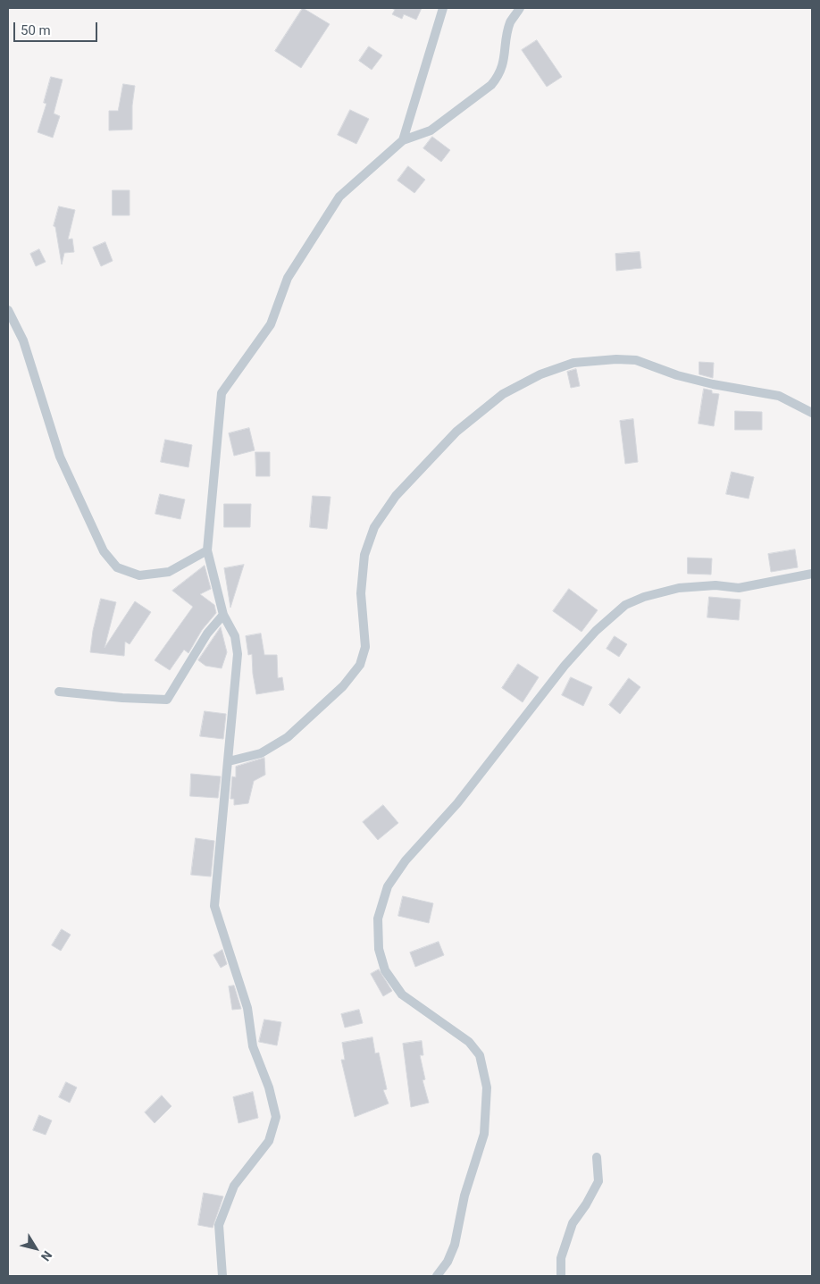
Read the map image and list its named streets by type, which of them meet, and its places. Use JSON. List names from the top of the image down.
{
  "scale_bar": "50 m",
  "north": "bottom right"
}
